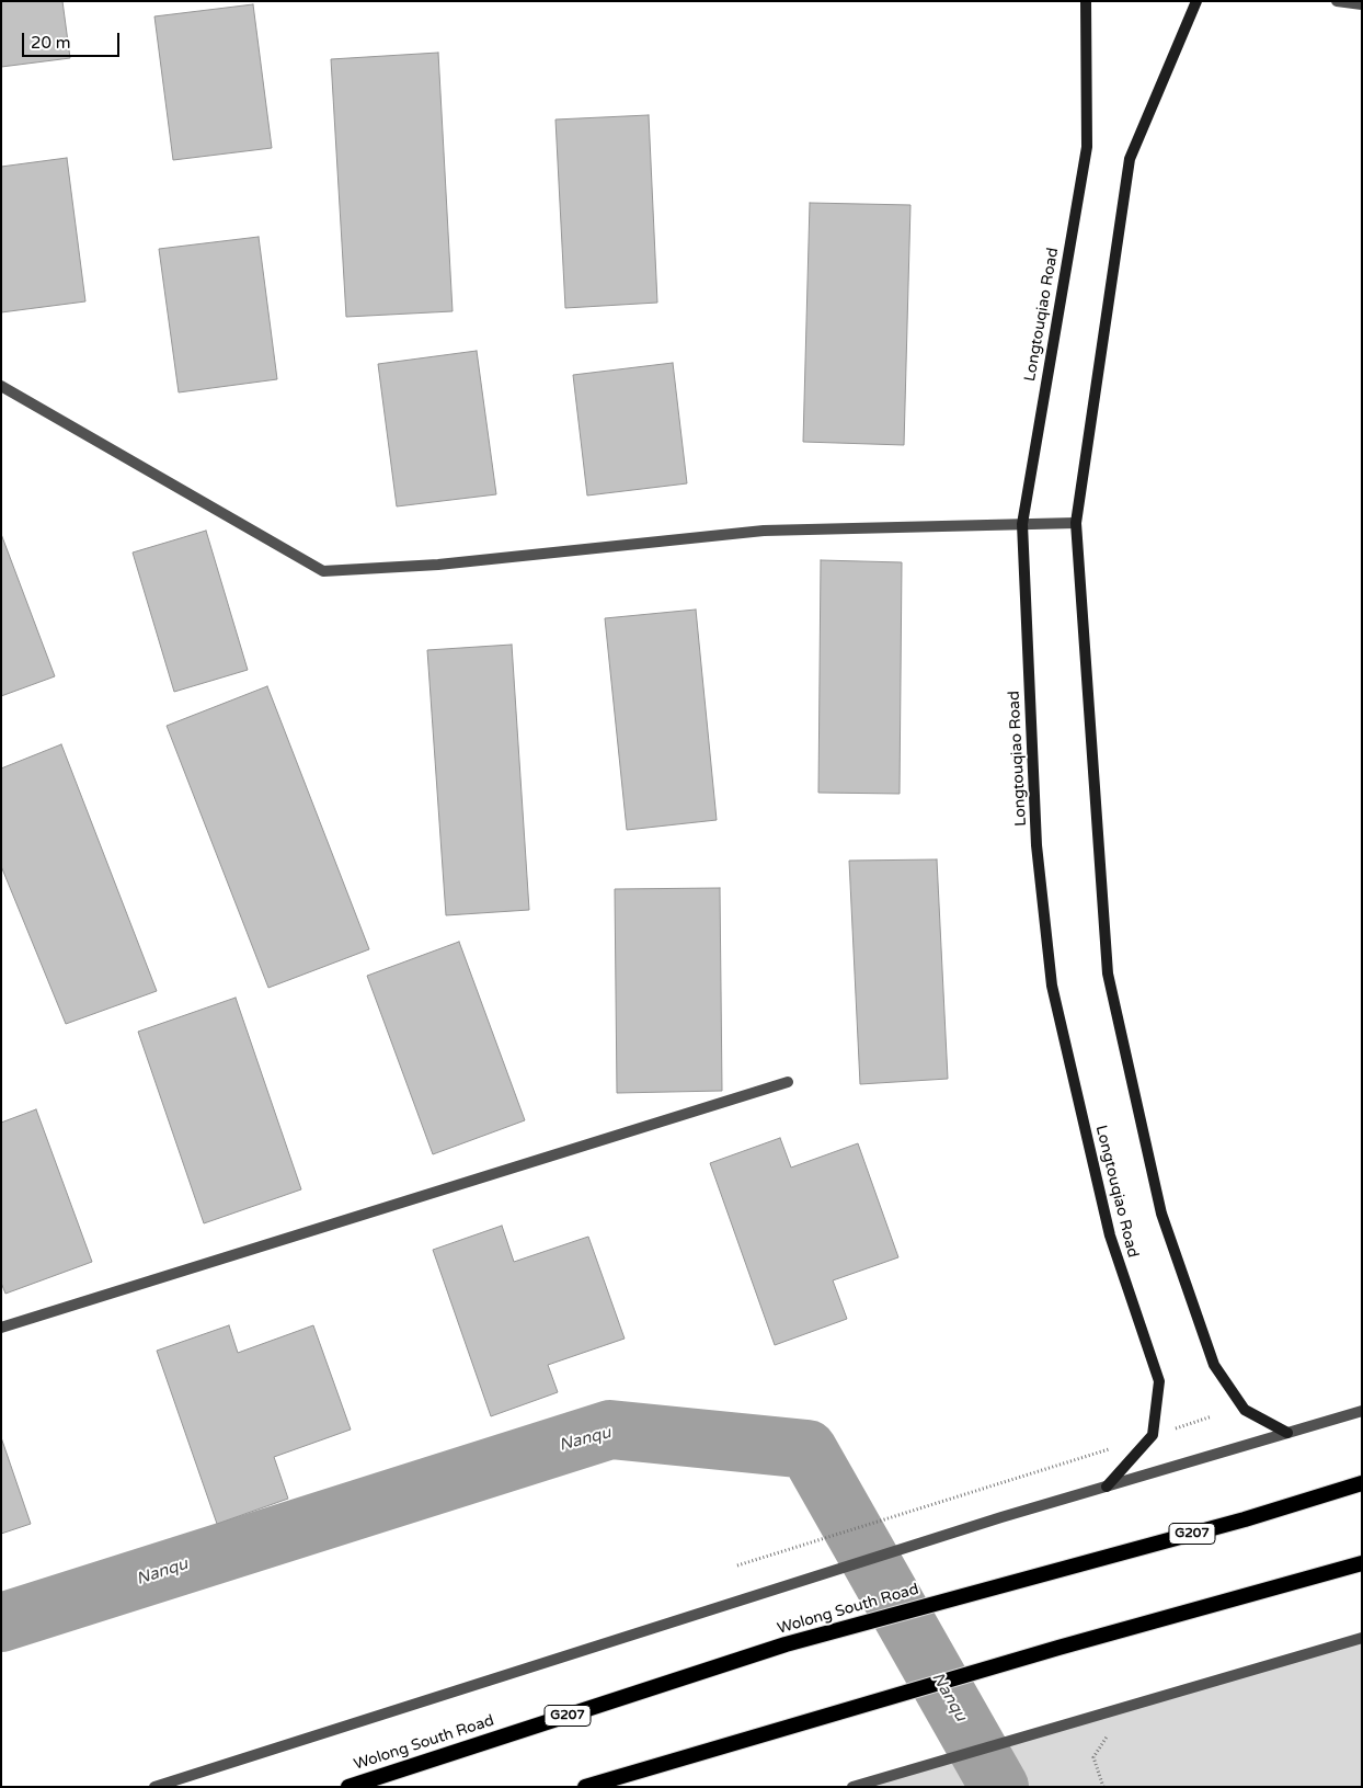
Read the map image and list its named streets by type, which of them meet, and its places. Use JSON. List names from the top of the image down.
{
  "streets": {
    "highway": ["G207", "Wolong South Road"],
    "main road": ["Longtouqiao Road"]
  },
  "water": ["Nanqu"],
  "scale_bar": "20 m"
}
